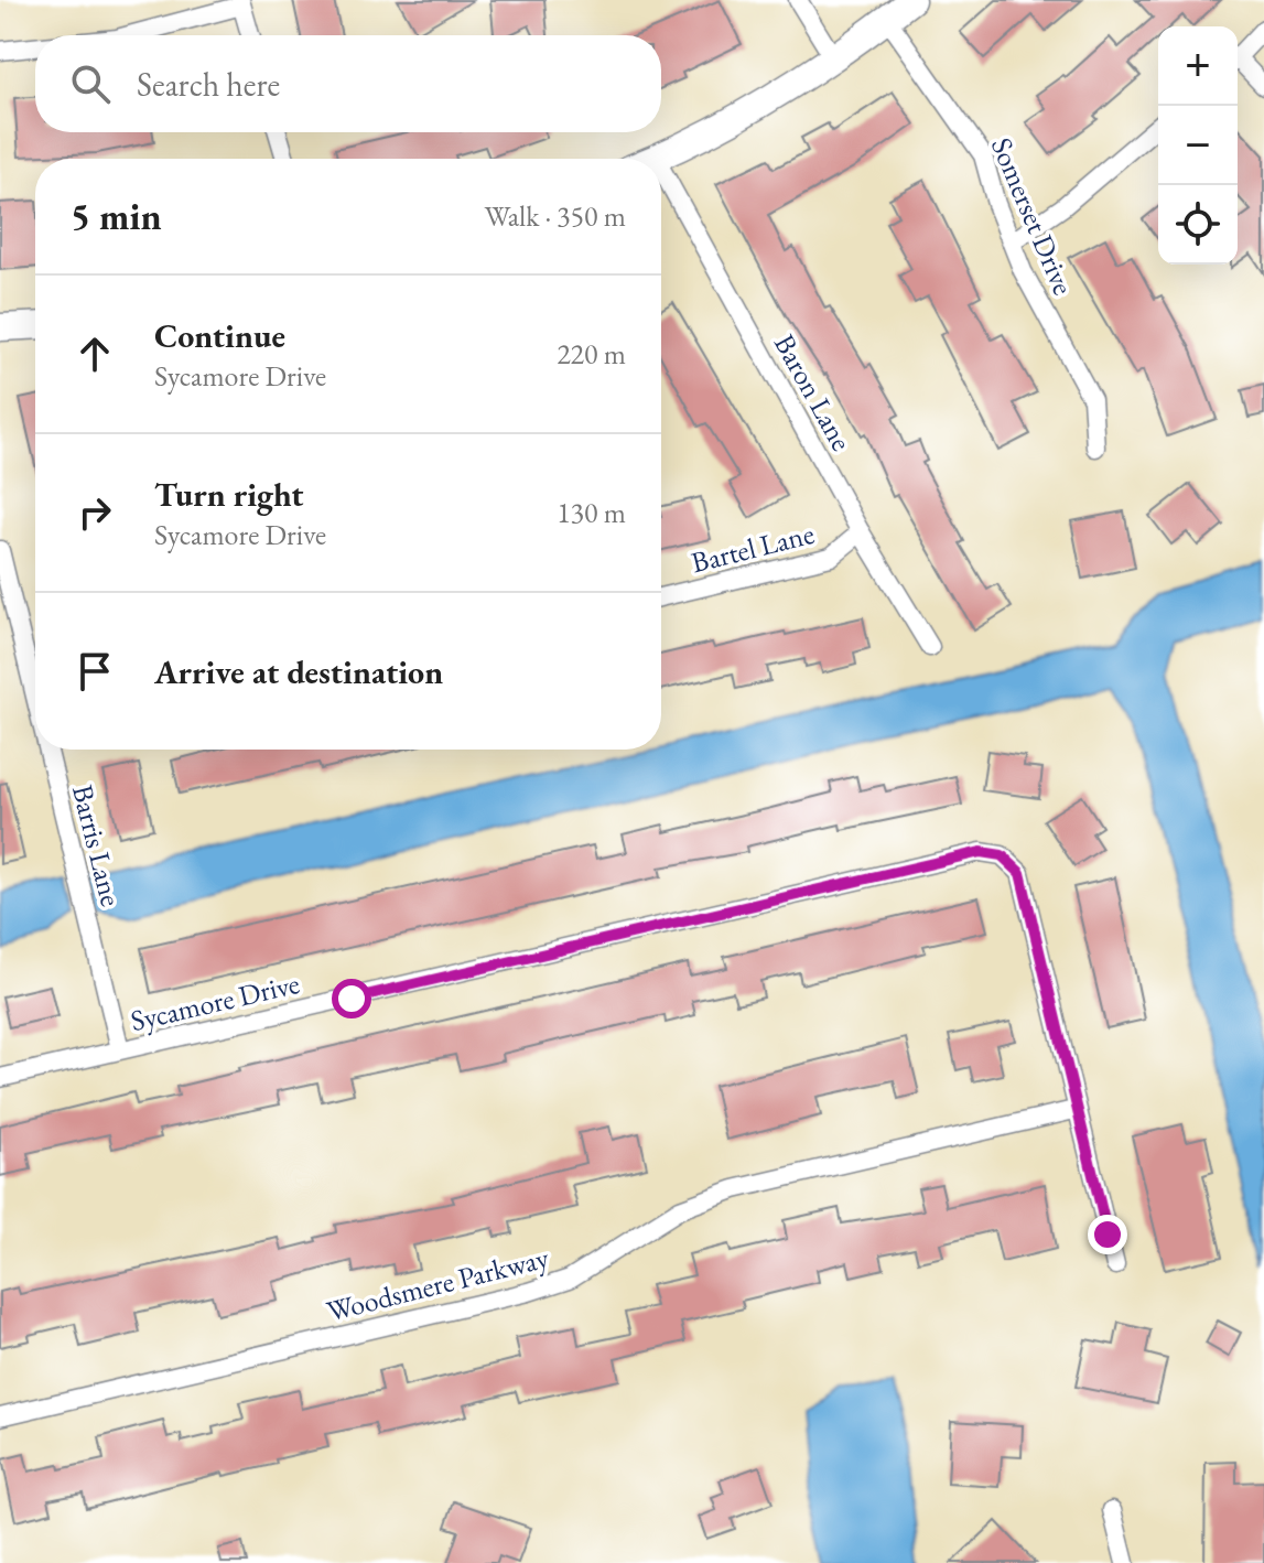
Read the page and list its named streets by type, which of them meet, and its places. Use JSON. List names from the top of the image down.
{
  "streets": {
    "street": [
      "Somerset Drive",
      "Baron Lane",
      "Bartel Lane",
      "Barris Lane",
      "Sycamore Drive",
      "Woodsmere Parkway"
    ]
  },
  "crossings": [
    ["Baron Lane", "Bartel Lane"],
    ["Barris Lane", "Sycamore Drive"],
    ["Sycamore Drive", "Woodsmere Parkway"]
  ],
  "page": {
    "map_buttons": ["+", "−"],
    "search": "Search here",
    "heading": ["5 min", "Walk · 350 m"],
    "list": [
      ["Continue", "Sycamore Drive", "220 m"],
      ["Turn right", "Sycamore Drive", "130 m"],
      "Arrive at destination"
    ]
  }
}
